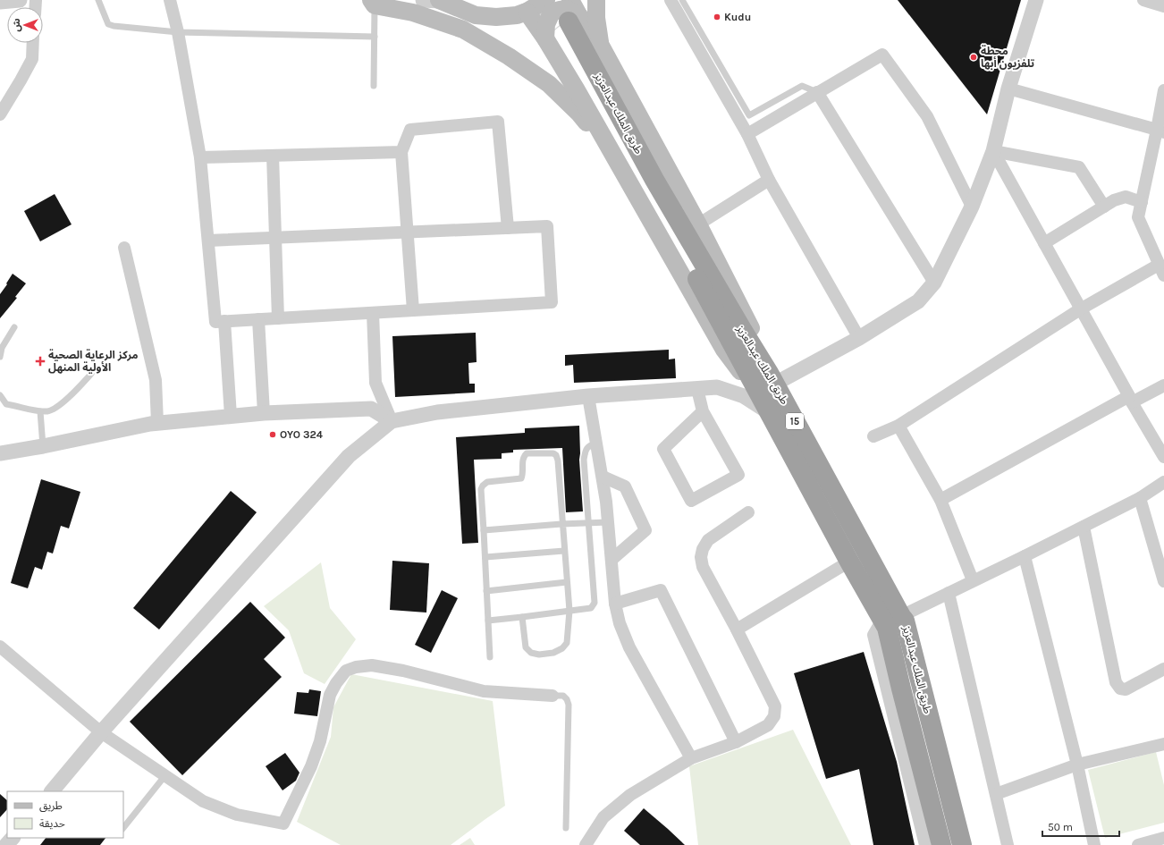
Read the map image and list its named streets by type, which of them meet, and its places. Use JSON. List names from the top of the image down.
{
  "streets": {
    "highway": ["طريق الملك عبدالعزيز", "15"]
  },
  "places": {
    "other": ["Kudu", "محطة تلفزيون أبها", "OYO 324"],
    "health": ["مركز الرعاية الصحية الأولية المنهل"]
  },
  "legend": ["طريق", "حديقة"],
  "scale_bar": "50 m",
  "north": "left"
}
